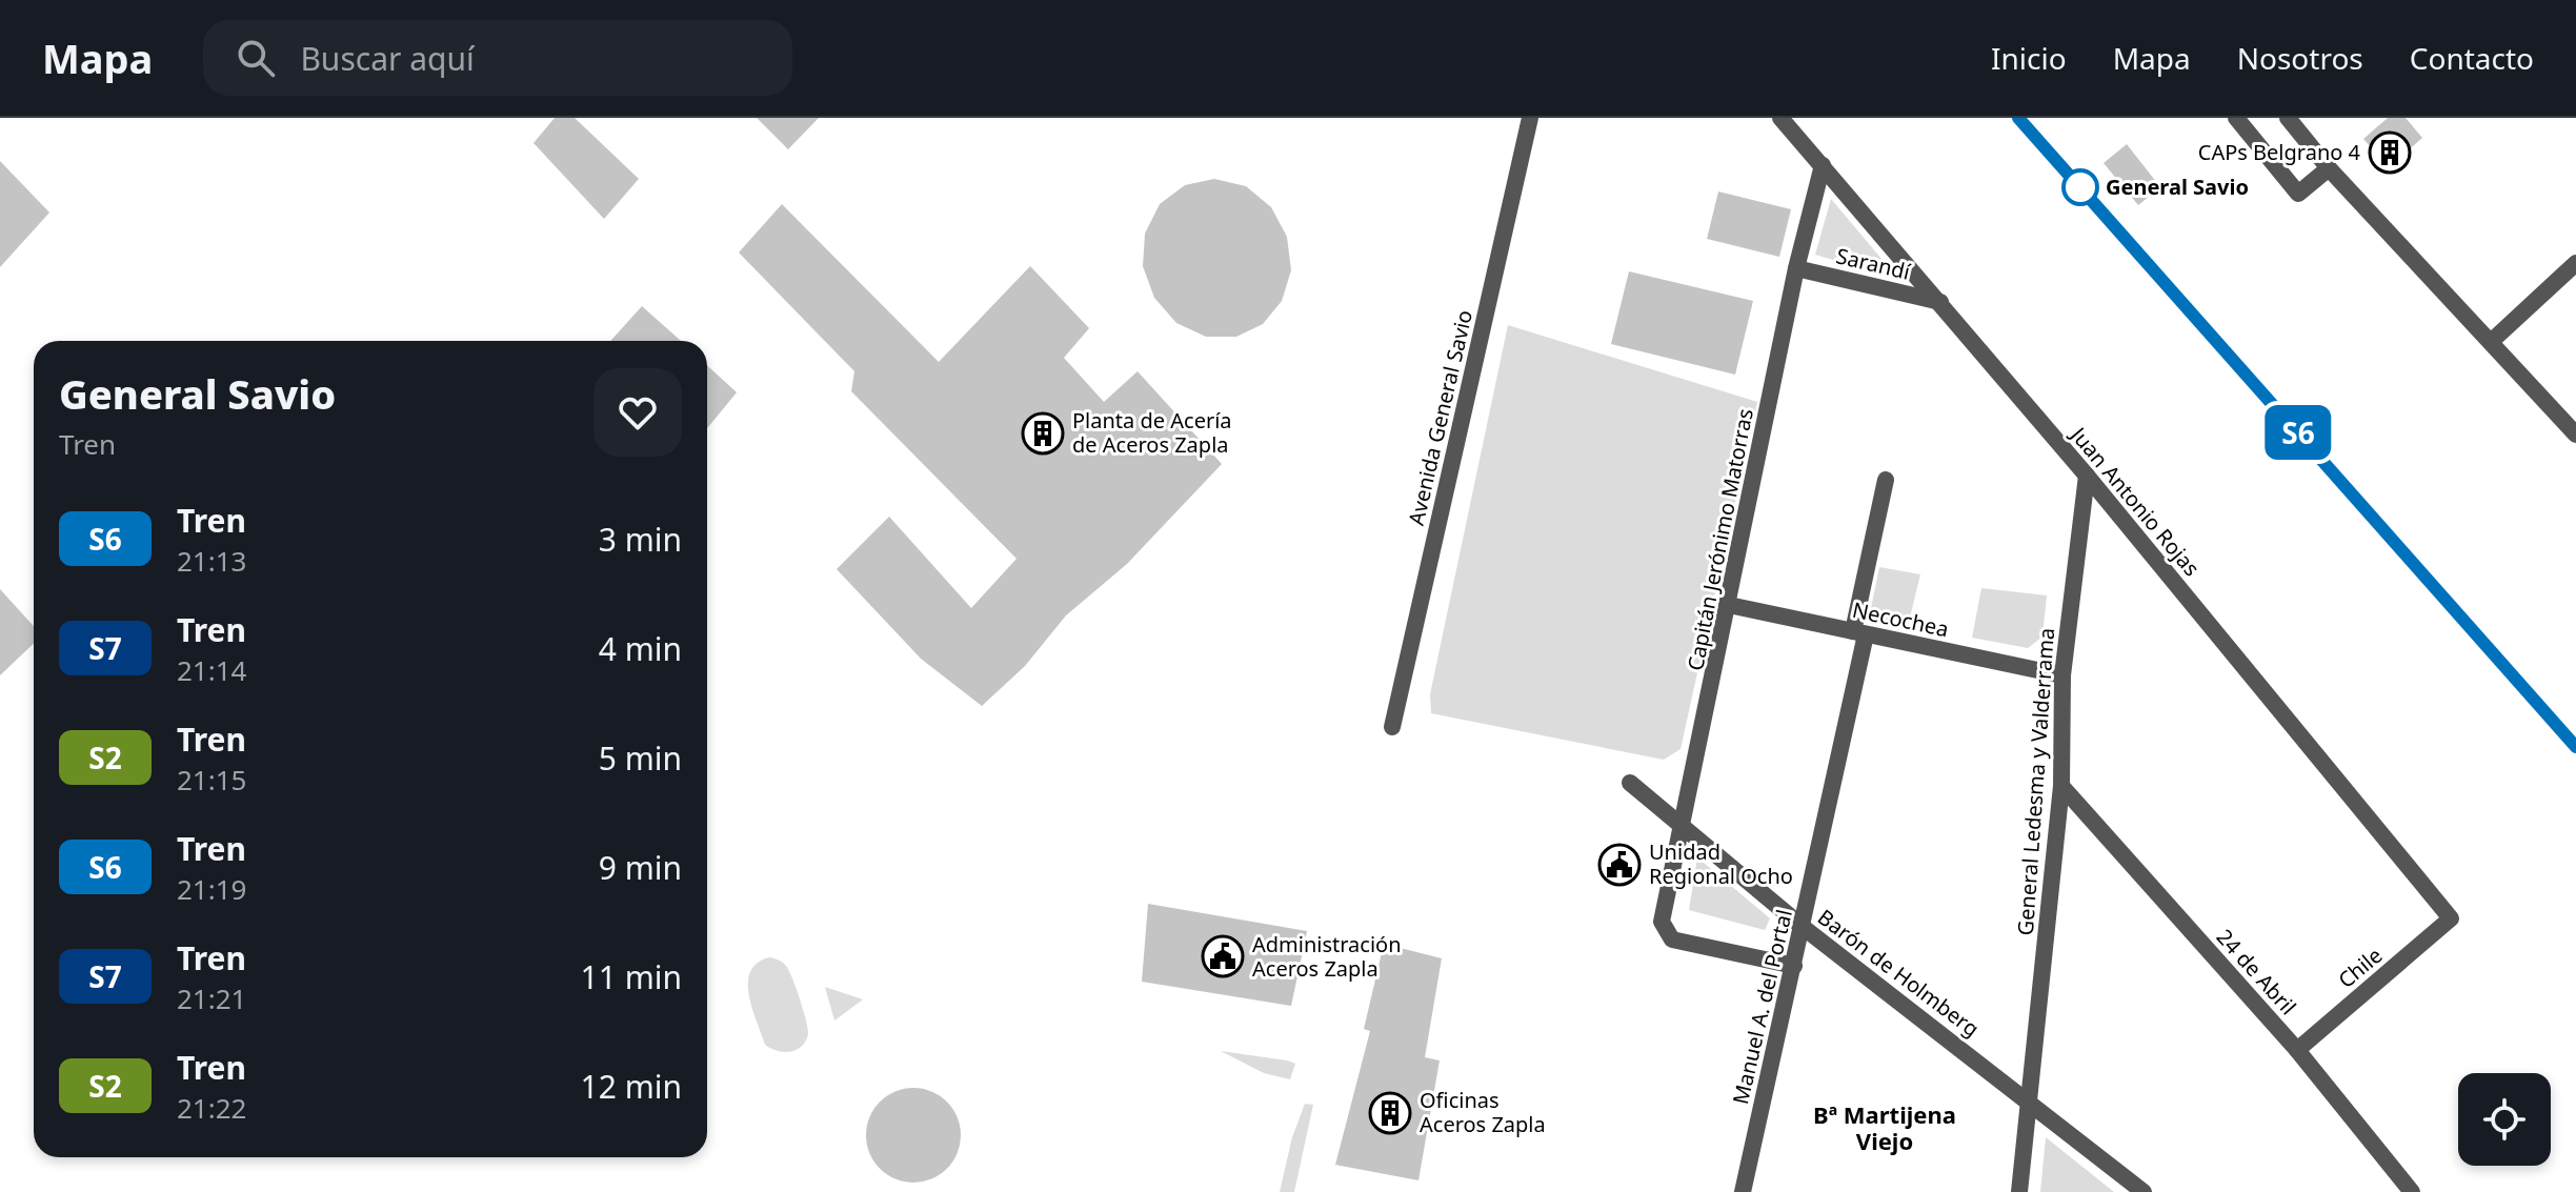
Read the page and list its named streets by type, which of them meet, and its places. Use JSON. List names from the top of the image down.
{
  "streets": {
    "street": [
      "Sarandí",
      "Avenida General Savio",
      "Juan Antonio Rojas",
      "Capitán Jerónimo Matorras",
      "Necochea",
      "General Ledesma y Valderrama",
      "Chile",
      "24 de Abril",
      "Barón de Holmberg",
      "Manuel A. del Portal"
    ]
  },
  "crossings": [
    ["Sarandí", "Juan Antonio Rojas"],
    ["Sarandí", "Capitán Jerónimo Matorras"],
    ["Juan Antonio Rojas", "Capitán Jerónimo Matorras"],
    ["Juan Antonio Rojas", "General Ledesma y Valderrama"],
    ["Juan Antonio Rojas", "Chile"],
    ["Capitán Jerónimo Matorras", "Necochea"],
    ["Capitán Jerónimo Matorras", "Barón de Holmberg"],
    ["Capitán Jerónimo Matorras", "Manuel A. del Portal"],
    ["Necochea", "General Ledesma y Valderrama"],
    ["Necochea", "Manuel A. del Portal"],
    ["General Ledesma y Valderrama", "24 de Abril"],
    ["General Ledesma y Valderrama", "Barón de Holmberg"],
    ["Chile", "24 de Abril"],
    ["Barón de Holmberg", "Manuel A. del Portal"]
  ],
  "districts": ["Bª Martijena Viejo"],
  "places": {
    "building": ["CAPs Belgrano 4", "Planta de Acería de Aceros Zapla", "Oficinas Aceros Zapla"],
    "other": ["General Savio"],
    "public building": ["Unidad Regional Ocho", "Administración Aceros Zapla"]
  },
  "page": {
    "header": "Mapa",
    "search": "Buscar aquí",
    "nav": [
      "Inicio",
      "Mapa",
      "Nosotros",
      "Contacto"
    ],
    "on_map": "S6",
    "heading": ["General Savio", "Tren"],
    "list": [
      {
        "mark": "S6",
        "name": "Tren",
        "note": "21:13",
        "value": "3 min"
      },
      {
        "mark": "S7",
        "name": "Tren",
        "note": "21:14",
        "value": "4 min"
      },
      {
        "mark": "S2",
        "name": "Tren",
        "note": "21:15",
        "value": "5 min"
      },
      {
        "mark": "S6",
        "name": "Tren",
        "note": "21:19",
        "value": "9 min"
      },
      {
        "mark": "S7",
        "name": "Tren",
        "note": "21:21",
        "value": "11 min"
      },
      {
        "mark": "S2",
        "name": "Tren",
        "note": "21:22",
        "value": "12 min"
      }
    ]
  }
}
